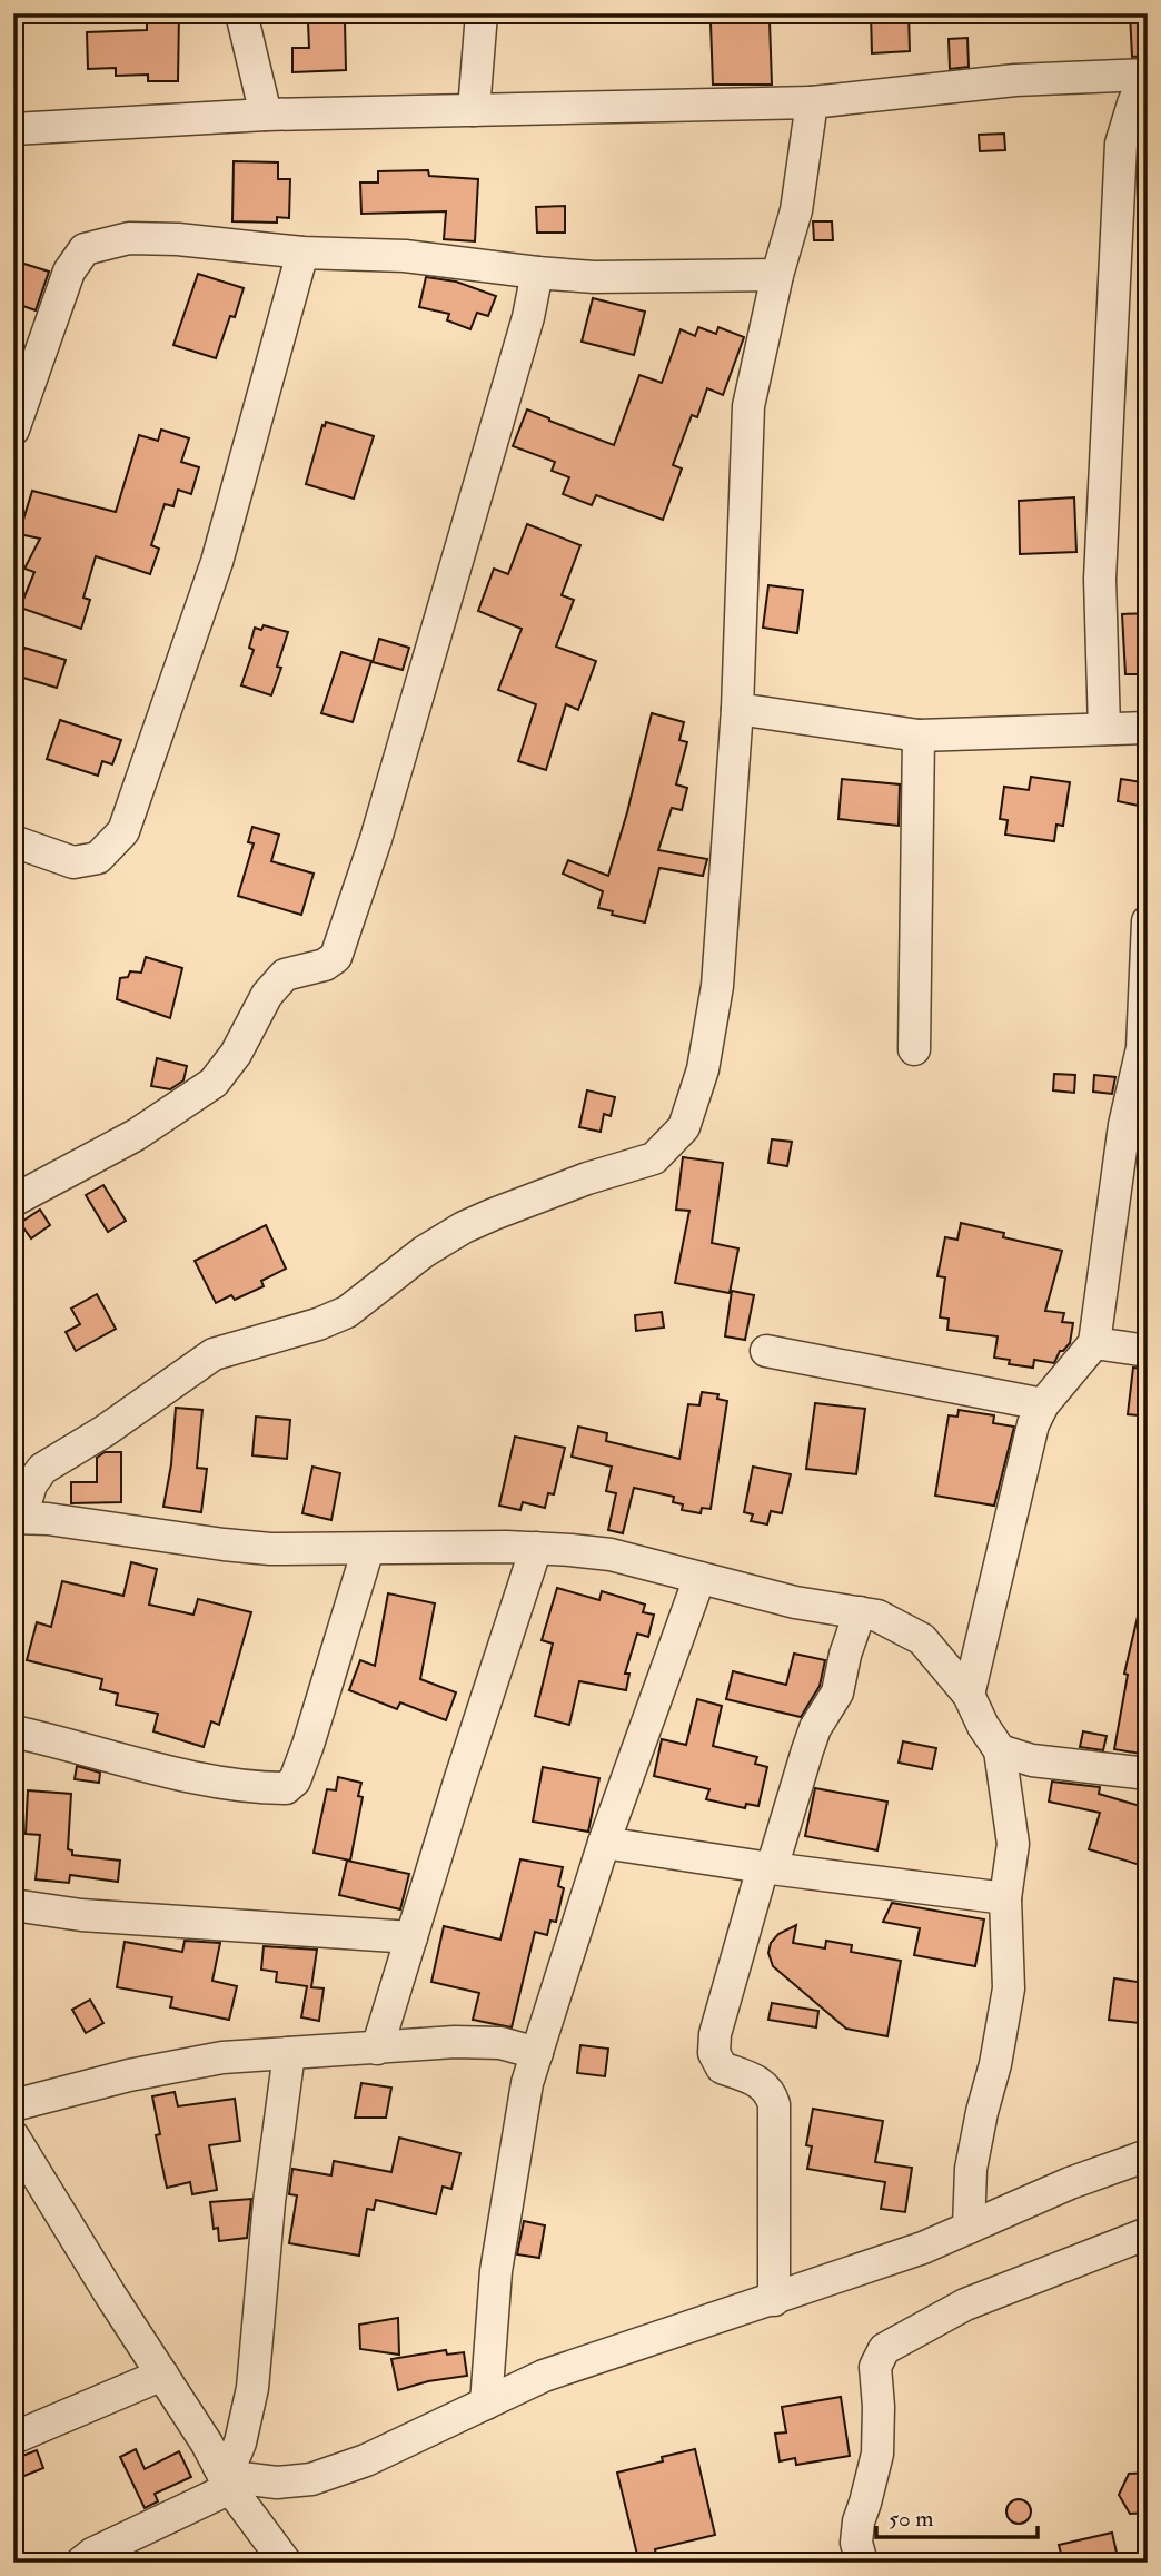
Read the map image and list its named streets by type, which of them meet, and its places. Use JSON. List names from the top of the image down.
{
  "scale_bar": "50 m"
}
